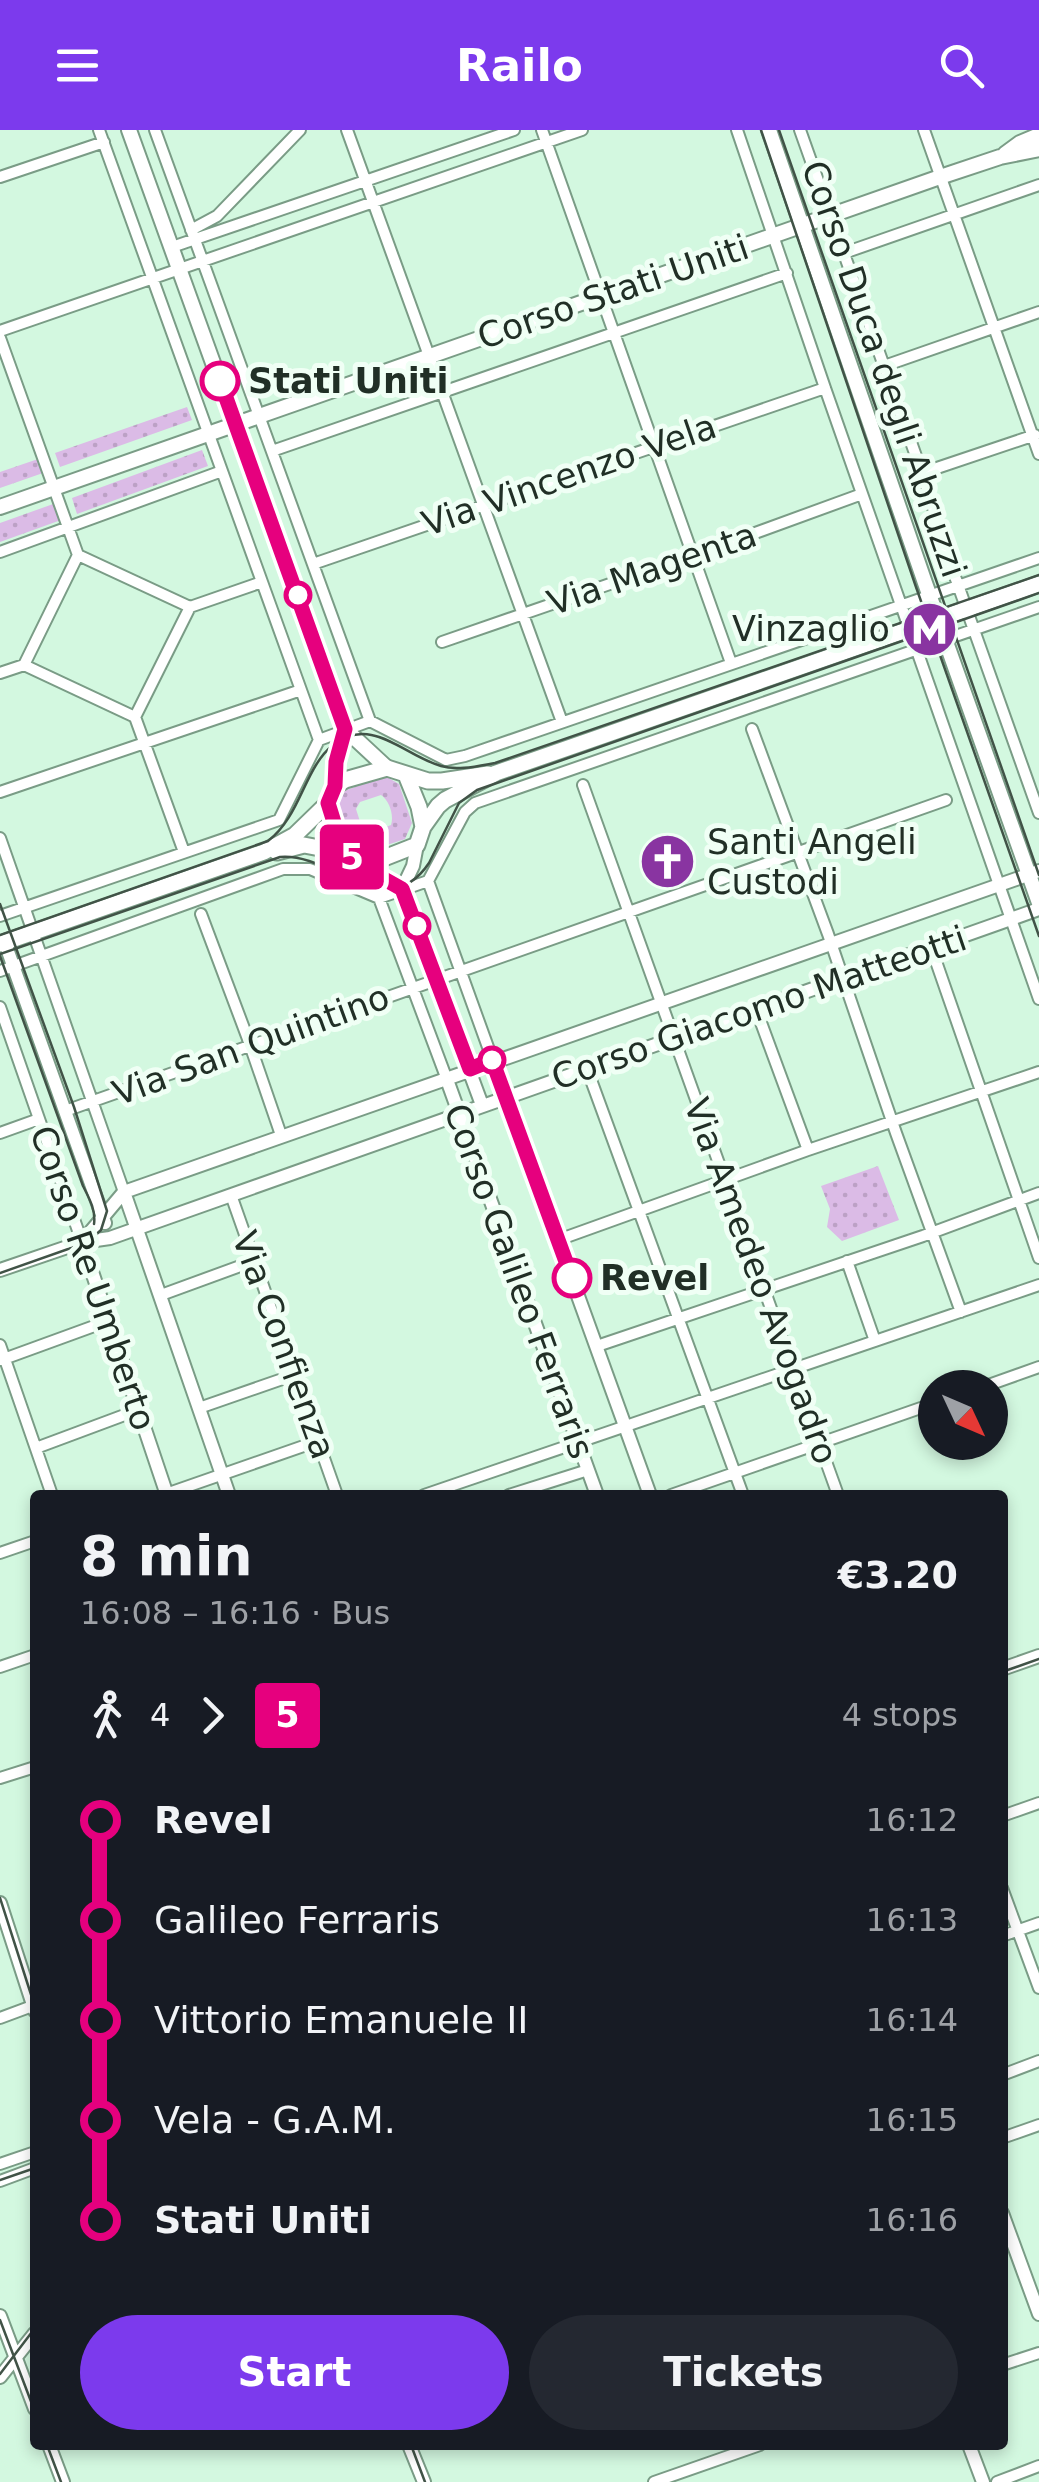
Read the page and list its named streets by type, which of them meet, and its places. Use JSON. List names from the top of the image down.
{
  "streets": {
    "main road": ["Corso Stati Uniti", "Corso Duca degli Abruzzi"],
    "street": [
      "Via Vincenzo Vela",
      "Via Magenta",
      "Corso Giacomo Matteotti",
      "Via San Quintino",
      "Corso Re Umberto",
      "Corso Galileo Ferraris",
      "Via Amedeo Avogadro",
      "Via Confienza"
    ]
  },
  "crossings": [
    ["Corso Stati Uniti", "Corso Duca degli Abruzzi"],
    ["Corso Duca degli Abruzzi", "Via Vincenzo Vela"],
    ["Corso Duca degli Abruzzi", "Via Magenta"],
    ["Corso Duca degli Abruzzi", "Corso Giacomo Matteotti"],
    ["Corso Duca degli Abruzzi", "Via San Quintino"],
    ["Corso Giacomo Matteotti", "Corso Re Umberto"],
    ["Corso Giacomo Matteotti", "Corso Galileo Ferraris"],
    ["Corso Giacomo Matteotti", "Via Amedeo Avogadro"],
    ["Corso Giacomo Matteotti", "Via Confienza"],
    ["Via San Quintino", "Corso Re Umberto"],
    ["Via San Quintino", "Corso Galileo Ferraris"],
    ["Via San Quintino", "Via Amedeo Avogadro"]
  ],
  "places": {
    "other": ["Stati Uniti", "Revel"],
    "metro station": ["Vinzaglio"],
    "church": ["Santi Angeli Custodi"]
  },
  "lines": ["bus line 5"],
  "north": "bottom right",
  "page": {
    "header": "Railo",
    "on_map": "5",
    "heading": ["8 min", "16:08 – 16:16 · Bus", "€3.20"],
    "legs": ["4", "5", "4 stops"],
    "list": [
      {
        "name": "Revel",
        "value": "16:12"
      },
      {
        "name": "Galileo Ferraris",
        "value": "16:13"
      },
      {
        "name": "Vittorio Emanuele II",
        "value": "16:14"
      },
      {
        "name": "Vela - G.A.M.",
        "value": "16:15"
      },
      {
        "name": "Stati Uniti",
        "value": "16:16"
      }
    ],
    "buttons": ["Start", "Tickets"]
  }
}
